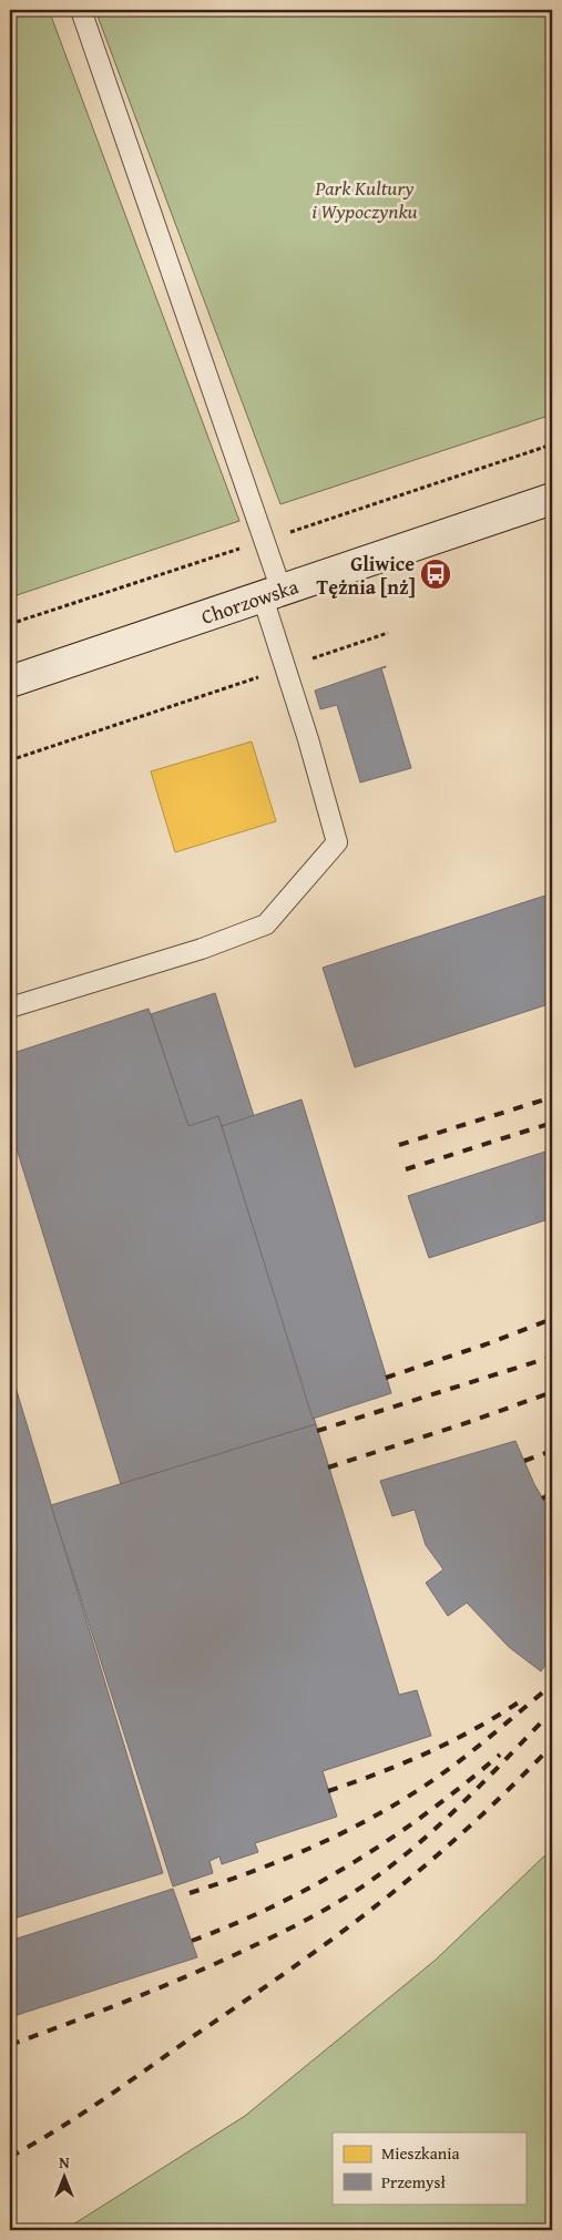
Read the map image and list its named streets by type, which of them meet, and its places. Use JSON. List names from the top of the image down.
{
  "streets": {
    "main road": ["Chorzowska"]
  },
  "parks": ["Park Kultury i Wypoczynku"],
  "places": {
    "bus stop": ["Gliwice Tężnia [nż]"]
  },
  "legend": ["Mieszkania", "Przemysł"],
  "north": "top"
}
